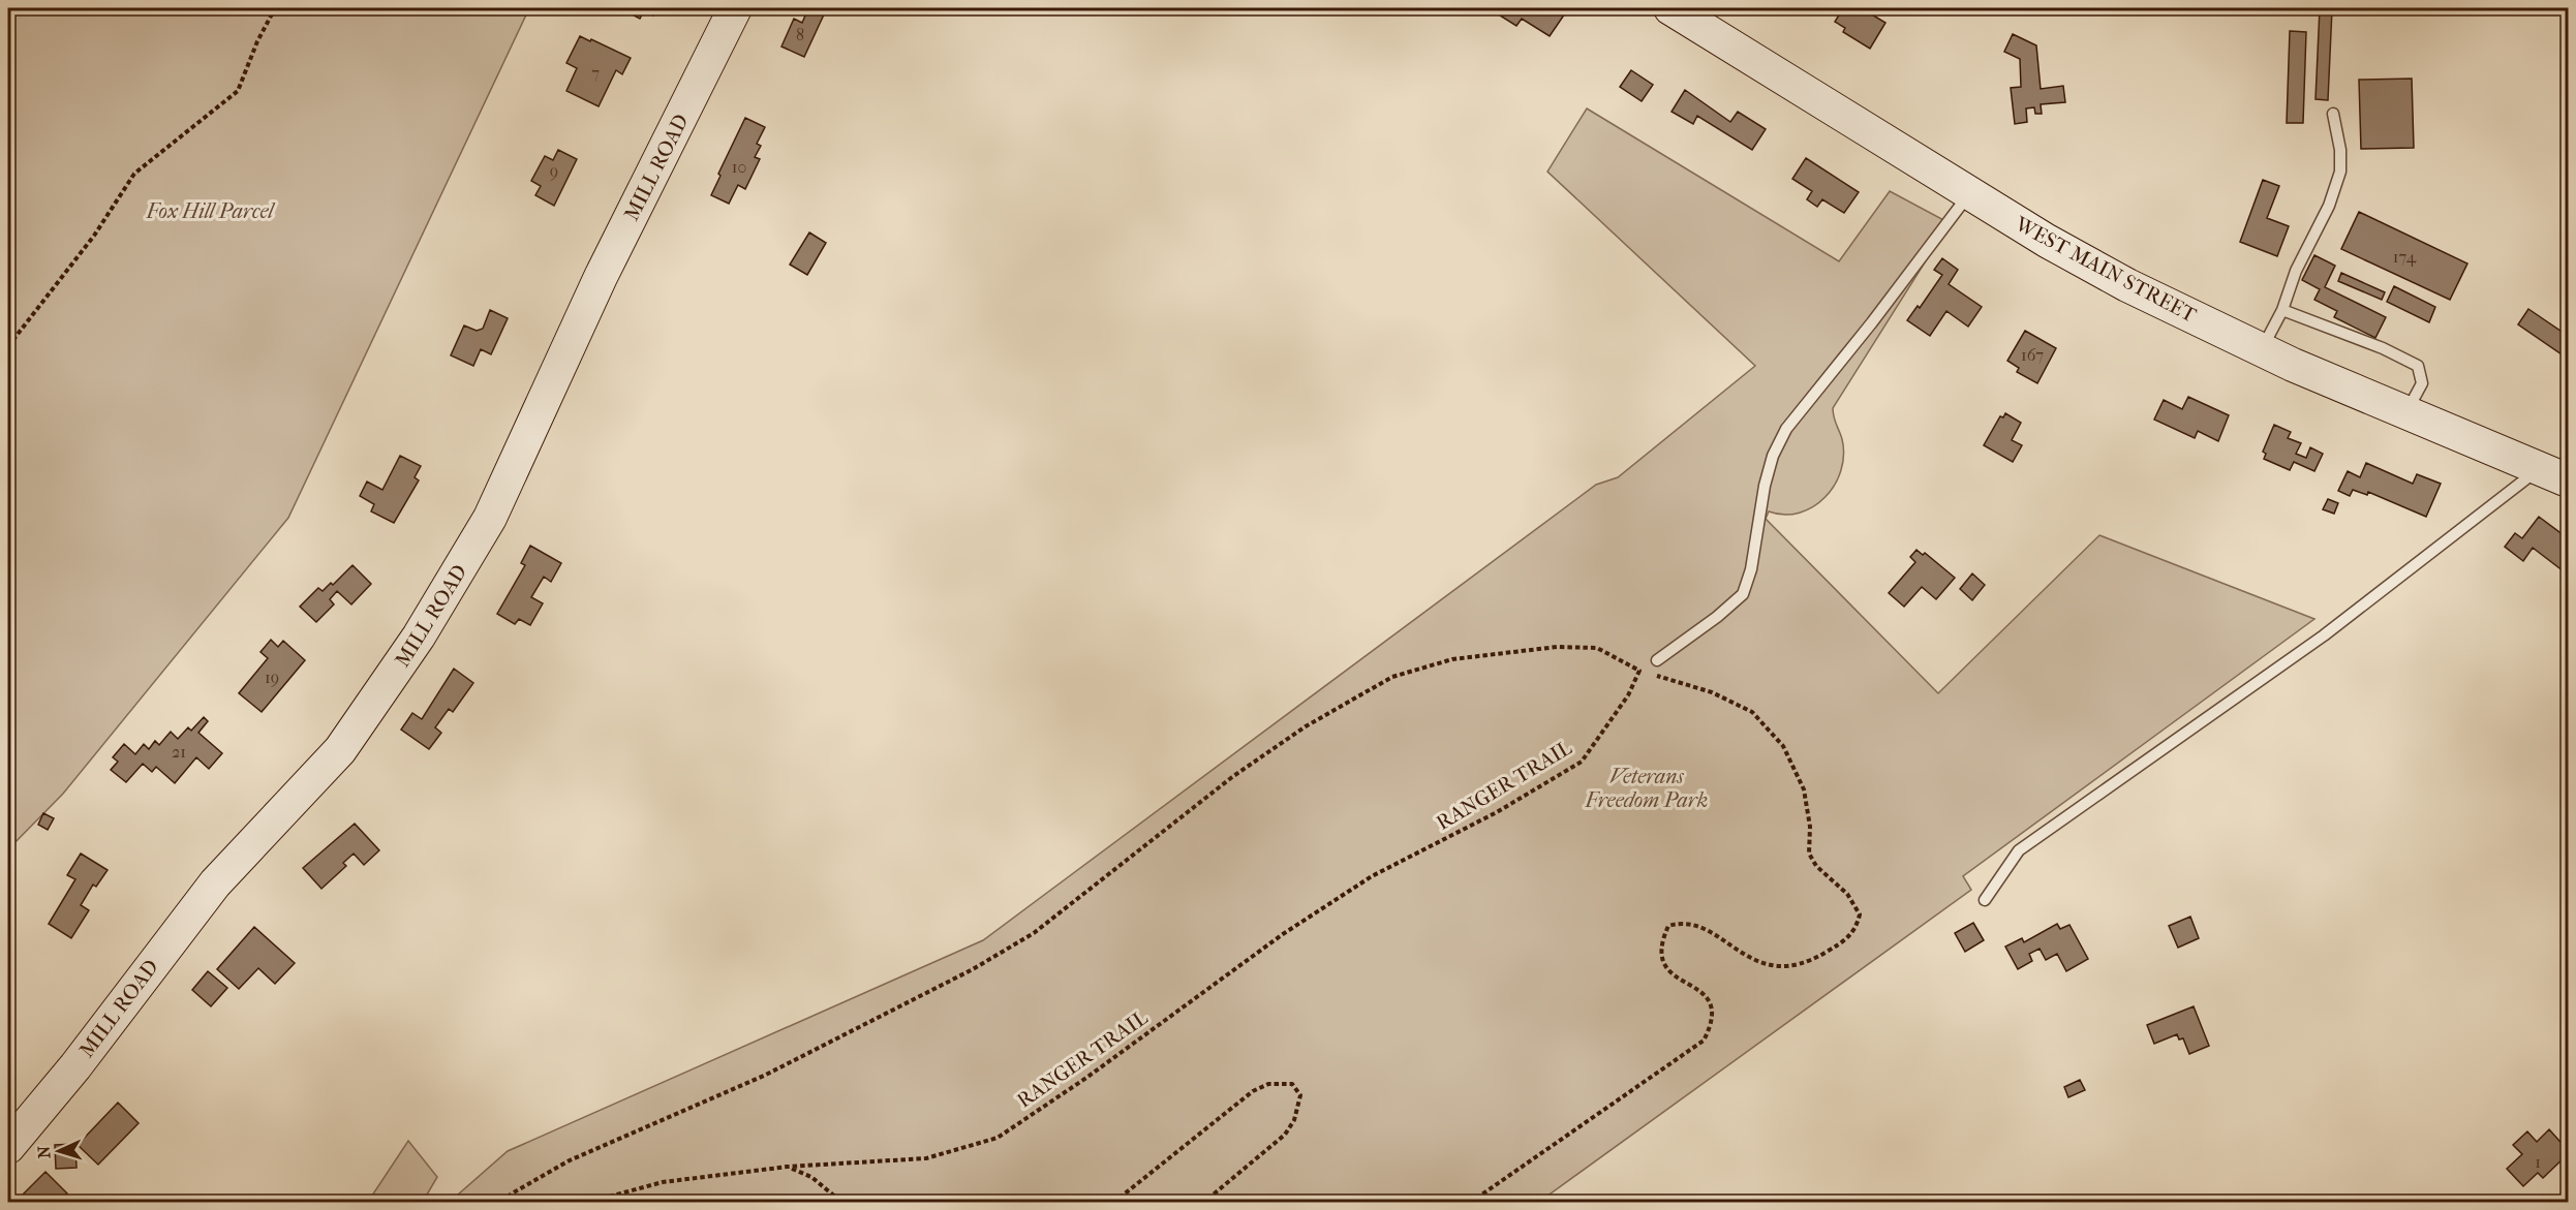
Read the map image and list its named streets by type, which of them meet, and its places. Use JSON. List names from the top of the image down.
{
  "streets": {
    "street": ["MILL ROAD", "WEST MAIN STREET"],
    "path": ["RANGER TRAIL"]
  },
  "parks": ["Fox Hill Parcel", "Veterans Freedom Park"],
  "house_numbers": [
    "8",
    "7",
    "10",
    "9",
    "174",
    "167",
    "19",
    "21",
    "1"
  ],
  "north": "left"
}
